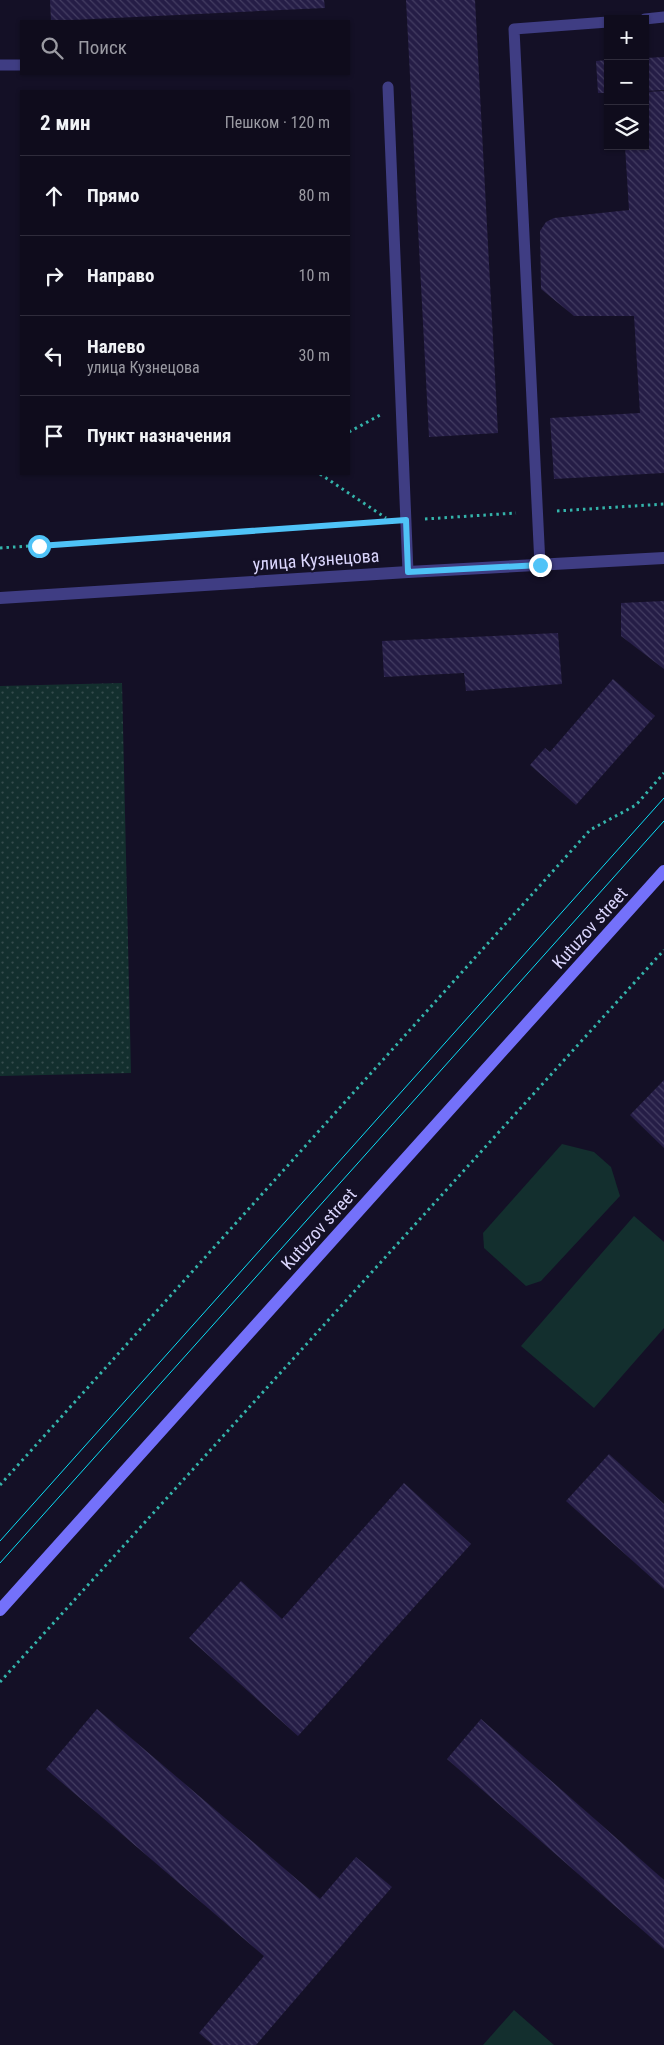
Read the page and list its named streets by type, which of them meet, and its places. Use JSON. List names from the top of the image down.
{
  "streets": {
    "main road": ["Kutuzov street"],
    "street": ["улица Кузнецова"]
  },
  "page": {
    "map_buttons": ["+", "−"],
    "search": "Поиск",
    "heading": ["2 мин", "Пешком · 120 m"],
    "list": [
      ["Прямо", "80 m"],
      ["Направо", "10 m"],
      ["Налево", "улица Кузнецова", "30 m"],
      "Пункт назначения"
    ]
  }
}
